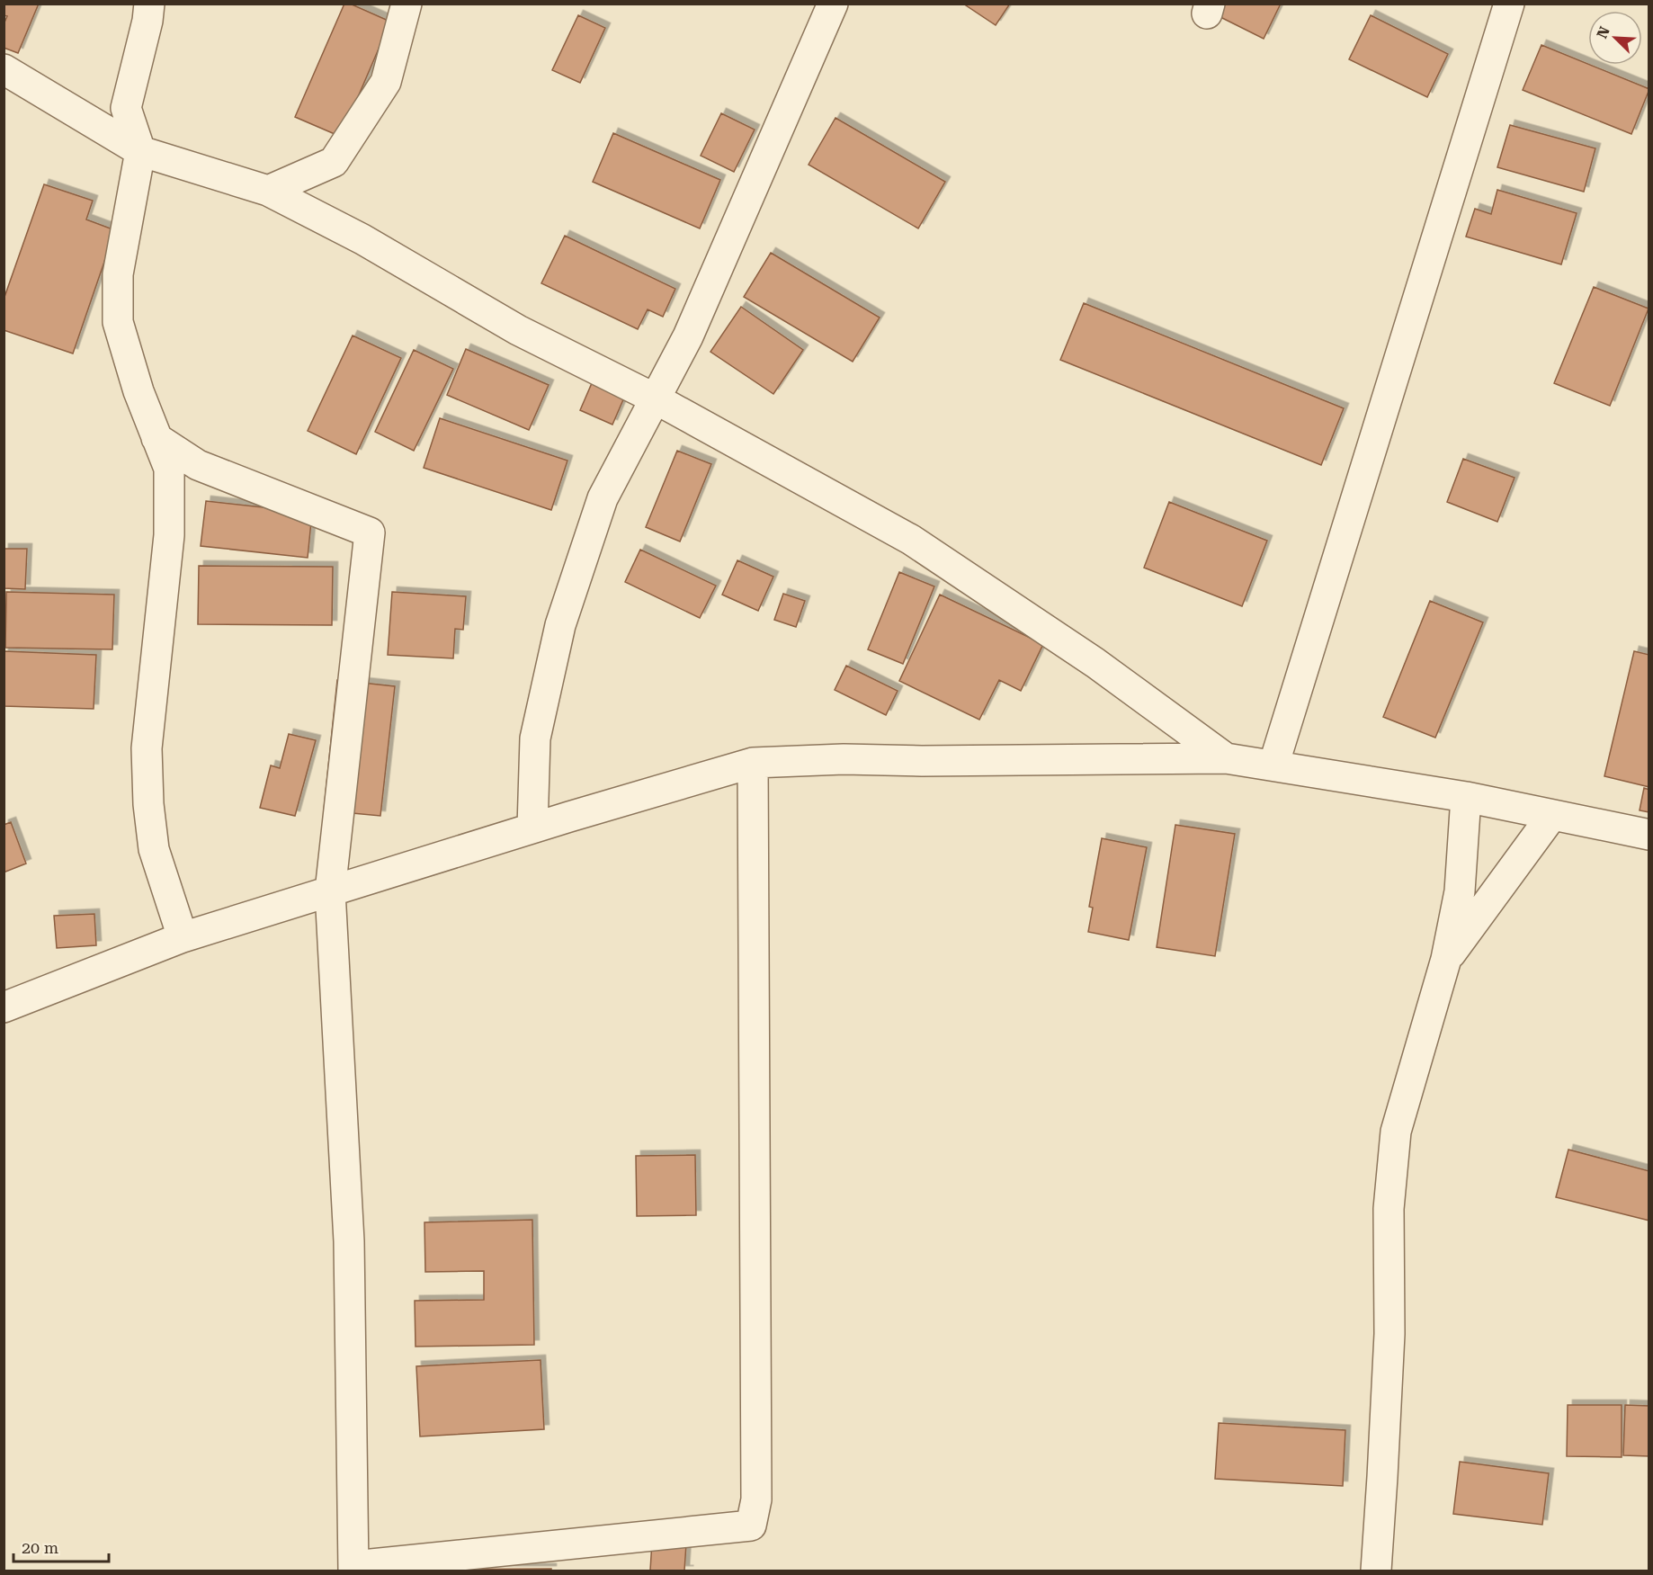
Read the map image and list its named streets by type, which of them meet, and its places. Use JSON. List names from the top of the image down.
{
  "scale_bar": "20 m",
  "north": "top left"
}
